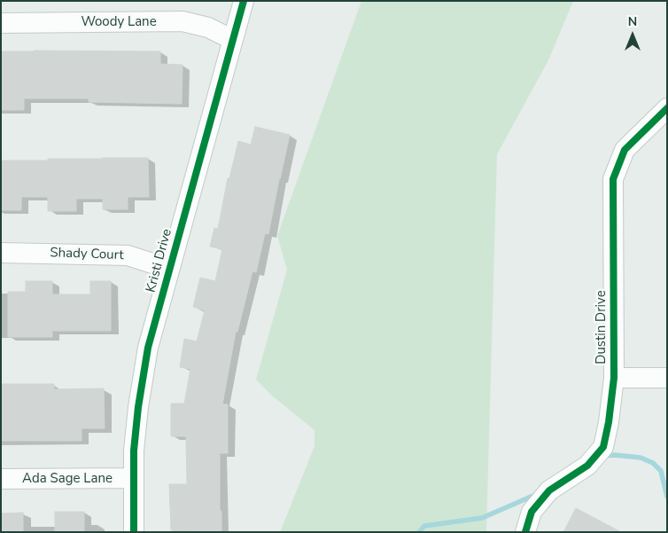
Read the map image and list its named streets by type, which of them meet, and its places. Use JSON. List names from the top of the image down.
{
  "streets": {
    "street": [
      "Woody Lane",
      "Shady Court",
      "Kristi Drive",
      "Dustin Drive",
      "Ada Sage Lane"
    ]
  },
  "crossings": [
    ["Woody Lane", "Kristi Drive"],
    ["Shady Court", "Kristi Drive"],
    ["Kristi Drive", "Ada Sage Lane"]
  ],
  "north": "top"
}
